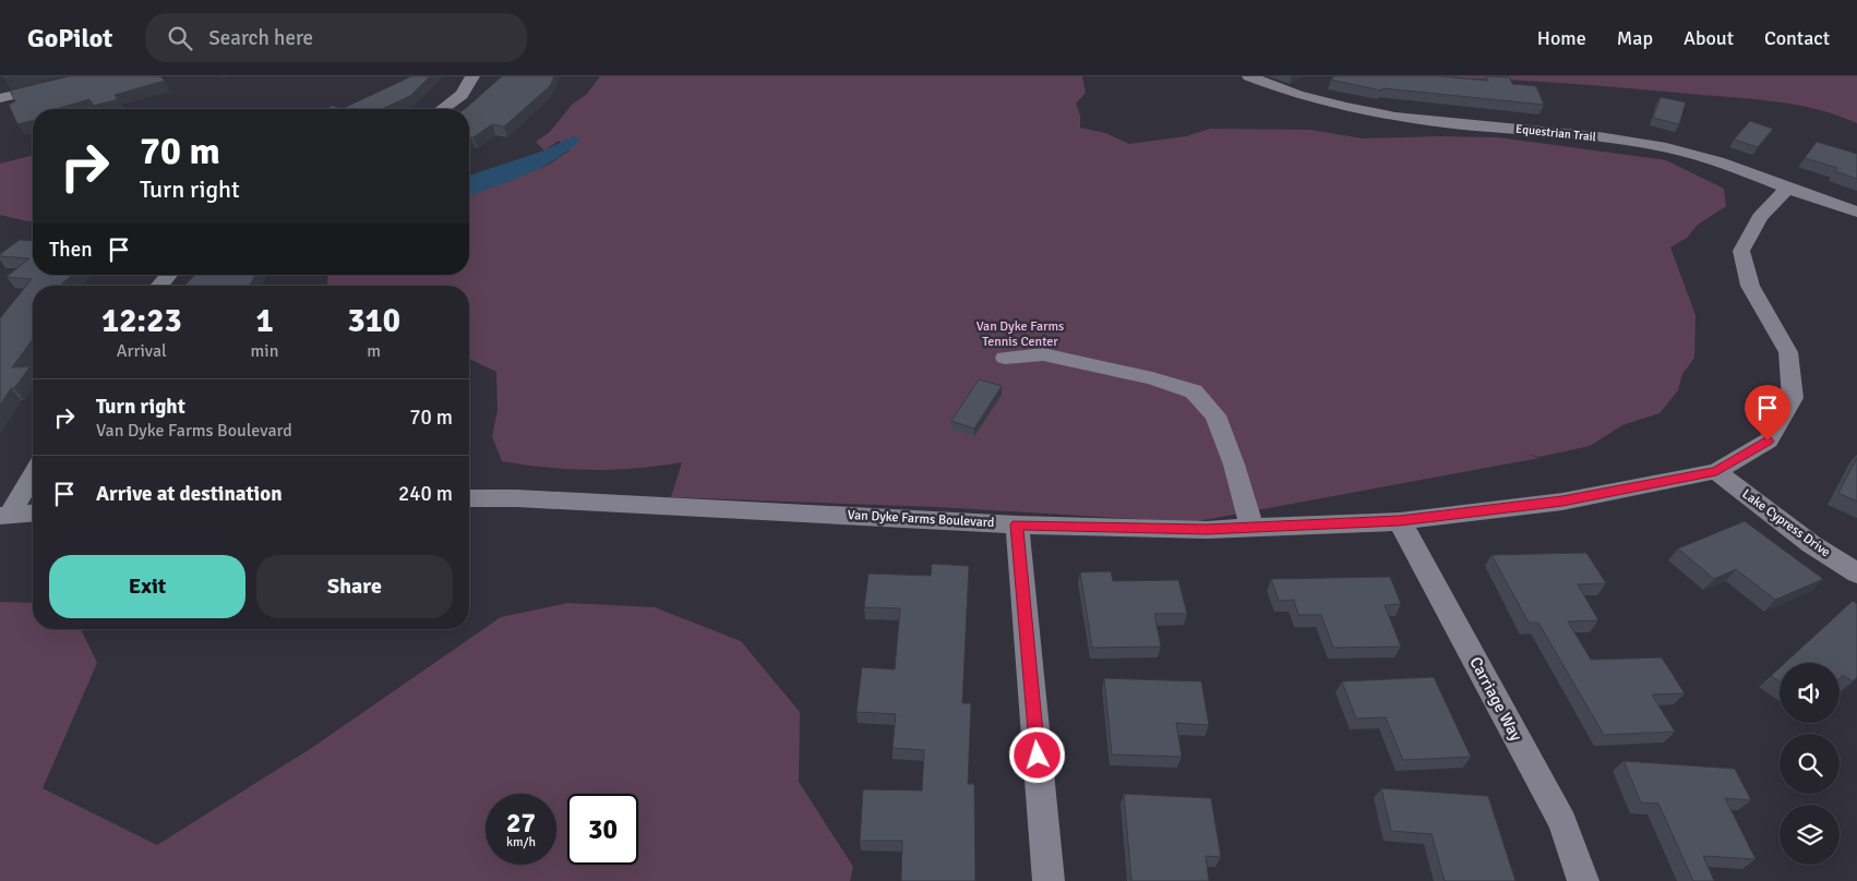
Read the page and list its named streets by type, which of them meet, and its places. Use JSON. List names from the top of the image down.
{
  "streets": {
    "street": [
      "Equestrian Trail",
      "Van Dyke Farms Boulevard",
      "Lake Cypress Drive",
      "Carriage Way"
    ]
  },
  "crossings": [
    ["Equestrian Trail", "Van Dyke Farms Boulevard"],
    ["Van Dyke Farms Boulevard", "Lake Cypress Drive"],
    ["Van Dyke Farms Boulevard", "Carriage Way"]
  ],
  "parks": ["Van Dyke Farms Tennis Center"],
  "page": {
    "header": "GoPilot",
    "search": "Search here",
    "nav": [
      "Home",
      "Map",
      "About",
      "Contact"
    ],
    "turn": ["70 m", "Turn right"],
    "then": "Then",
    "eta": [
      "12:23",
      "Arrival",
      "1",
      "min",
      "310",
      "m"
    ],
    "list": [
      {
        "name": "Turn right",
        "note": "Van Dyke Farms Boulevard",
        "value": "70 m"
      },
      {
        "name": "Arrive at destination",
        "value": "240 m"
      }
    ],
    "buttons": ["Exit", "Share"],
    "speed": "27 km/h",
    "limit": "30"
  }
}
